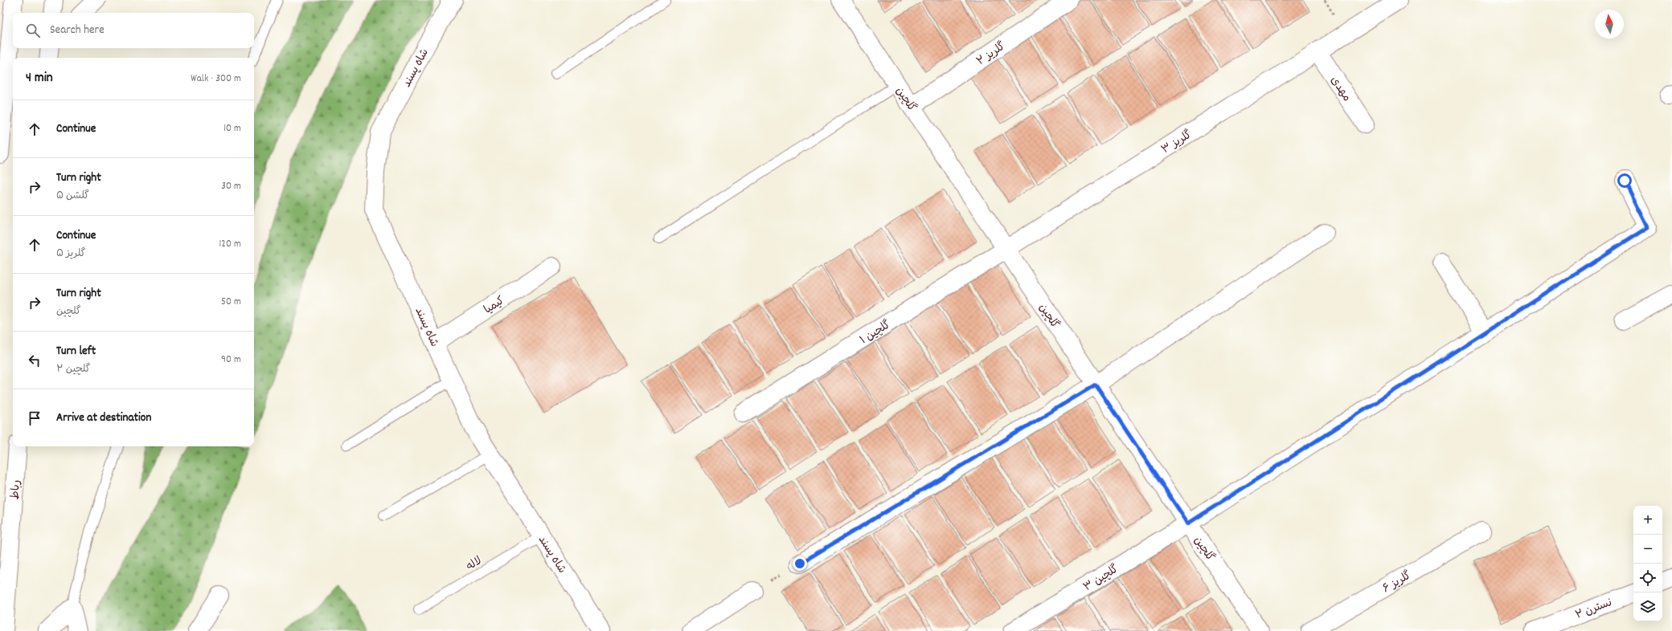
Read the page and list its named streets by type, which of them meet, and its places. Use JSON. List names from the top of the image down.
{
  "streets": {
    "street": [
      "گلریز ۲",
      "شاه پسند",
      "مهدی",
      "گلچین",
      "گلریز ۳",
      "کیمیا",
      "گلچین ۱",
      "رباط",
      "گلچین ۳",
      "گلریز ۶",
      "نسترن ۲"
    ],
    "lane": ["لاله"]
  },
  "crossings": [
    ["گلریز ۲", "گلچین"],
    ["شاه پسند", "کیمیا"],
    ["شاه پسند", "لاله"],
    ["مهدی", "گلریز ۳"],
    ["گلچین", "گلریز ۳"],
    ["گلچین", "گلچین ۱"],
    ["گلچین", "گلچین ۳"],
    ["گلریز ۳", "گلچین ۱"]
  ],
  "north": "top",
  "page": {
    "search": "Search here",
    "heading": ["4 min", "Walk · 300 m"],
    "list": [
      ["Continue", "10 m"],
      ["Turn right", "گلشن ۵", "30 m"],
      ["Continue", "گلریز ۵", "120 m"],
      ["Turn right", "گلچین", "50 m"],
      ["Turn left", "گلچین ۲", "90 m"],
      "Arrive at destination"
    ],
    "map_buttons": ["+", "−"]
  }
}
